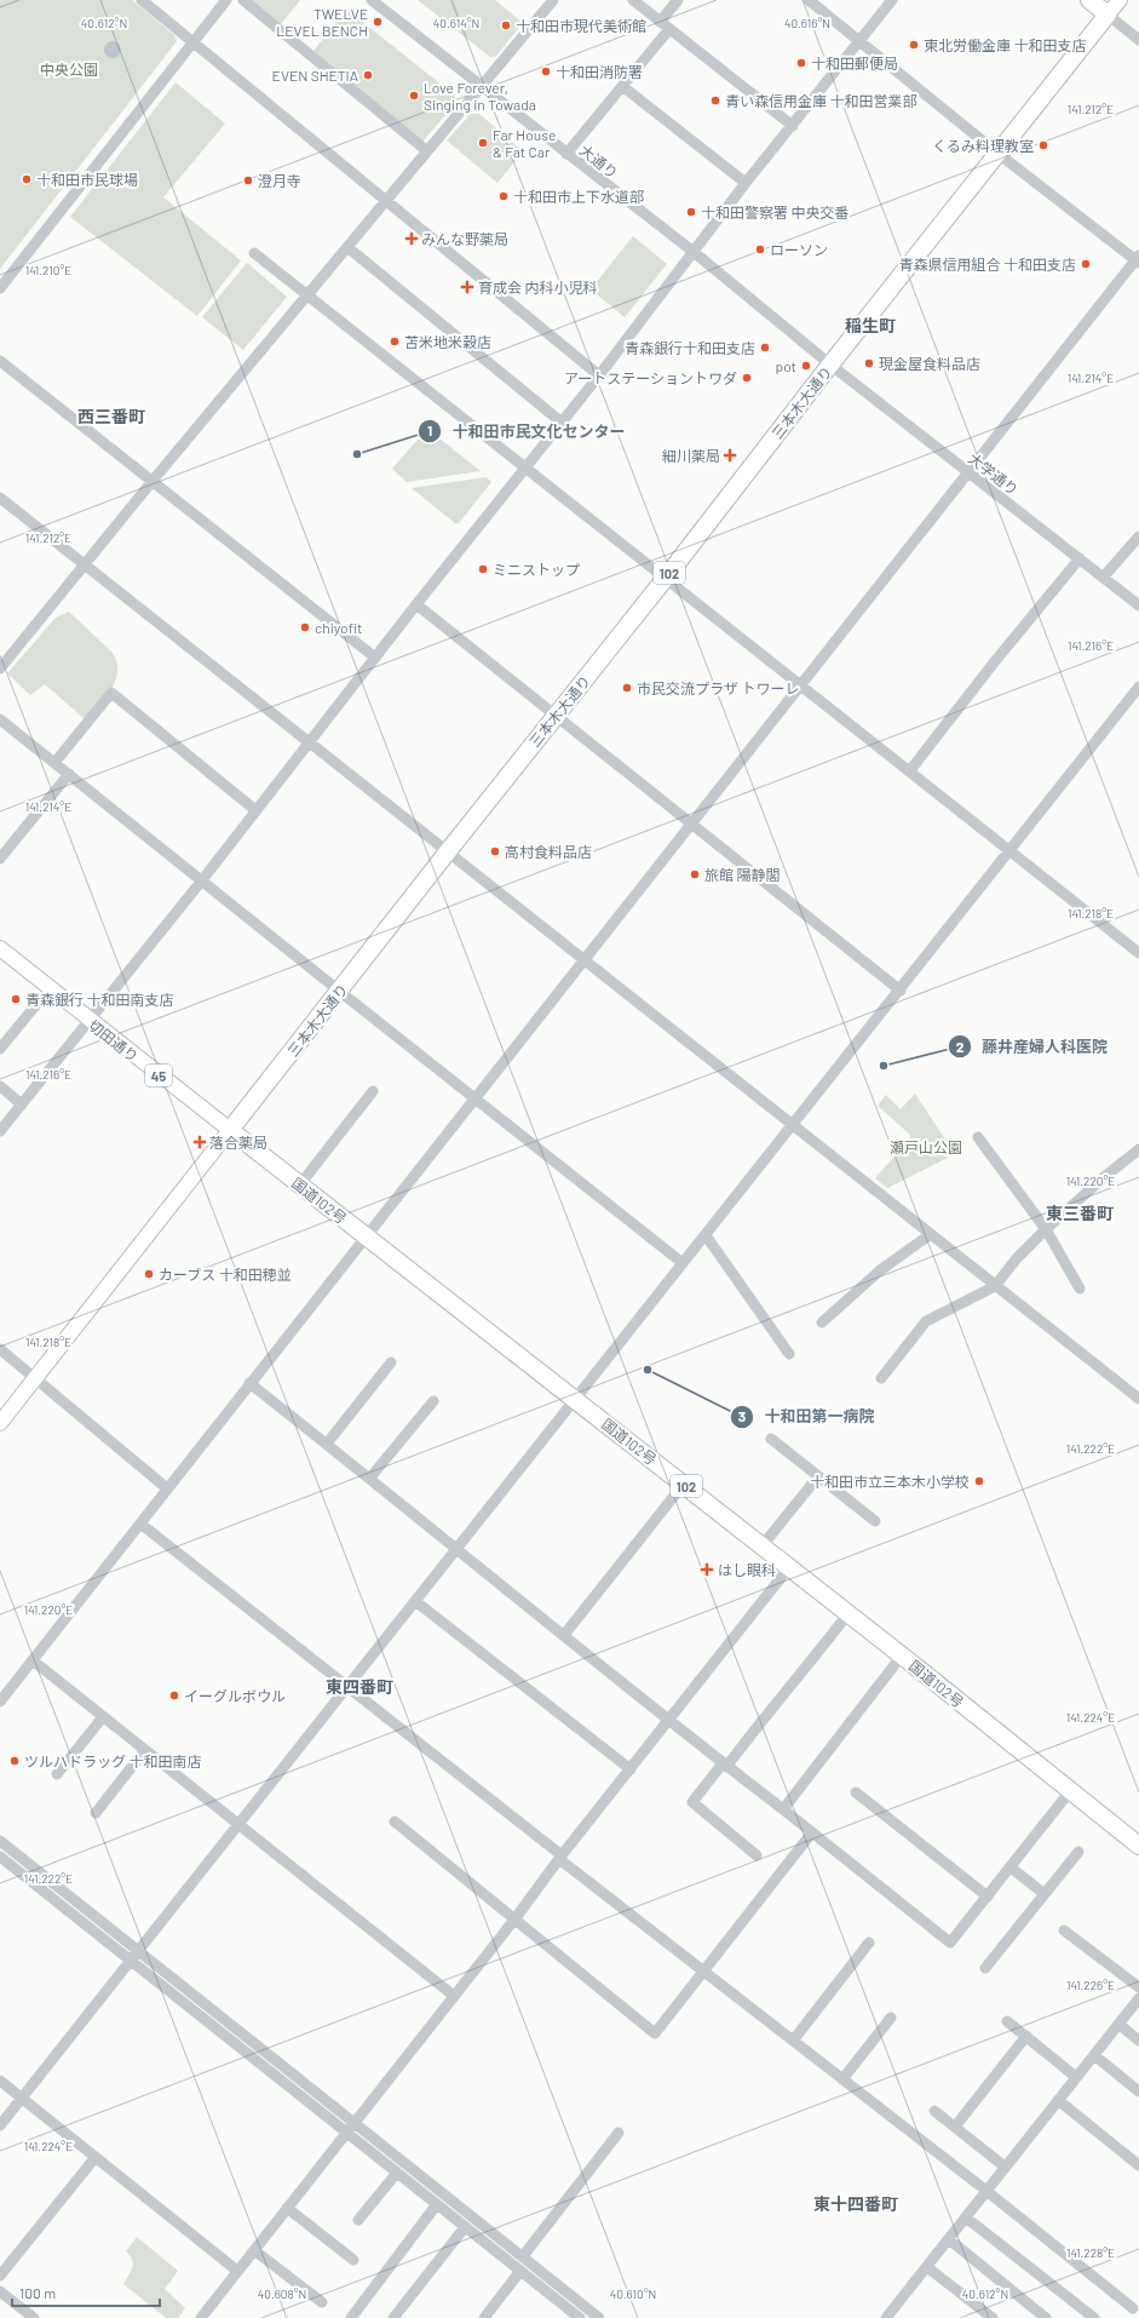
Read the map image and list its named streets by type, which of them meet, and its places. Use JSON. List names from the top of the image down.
{
  "streets": {
    "highway": ["三本木大通り", "102", "国道102号"],
    "main road": ["切田通り", "45"],
    "street": ["大通り", "大学通り"]
  },
  "crossings": [
    ["大通り", "三本木大通り"],
    ["大通り", "大学通り"],
    ["三本木大通り", "大学通り"],
    ["三本木大通り", "切田通り"],
    ["三本木大通り", "国道102号"],
    ["切田通り", "国道102号"]
  ],
  "districts": [
    "稲生町",
    "西三番町",
    "東三番町",
    "東四番町",
    "東十四番町"
  ],
  "parks": ["中央公園", "瀬戸山公園"],
  "places": {
    "other": [
      "TWELVE LEVEL BENCH",
      "十和田市現代美術館",
      "東北労働金庫 十和田支店",
      "十和田郵便局",
      "十和田消防署",
      "EVEN SHETIA",
      "Love Forever, Singing in Towada",
      "青い森信用金庫 十和田営業部",
      "Far House & Fat Car",
      "くるみ料理教室",
      "十和田市民球場",
      "澄月寺",
      "十和田市上下水道部",
      "十和田警察署 中央交番",
      "ローソン",
      "青森県信用組合 十和田支店",
      "苫米地米穀店",
      "青森銀行十和田支店",
      "現金屋食料品店",
      "pot",
      "アートステーショントワダ",
      "十和田市民文化センター",
      "ミニストップ",
      "chiyofit",
      "市民交流プラザ トワーレ",
      "高村食料品店",
      "旅館 陽静閣",
      "青森銀行 十和田南支店",
      "藤井産婦人科医院",
      "カーブス 十和田穂並",
      "十和田第一病院",
      "十和田市立三本木小学校",
      "イーグルボウル",
      "ツルハドラッグ 十和田南店"
    ],
    "health": [
      "みんな野薬局",
      "育成会 内科小児科",
      "細川薬局",
      "落合薬局",
      "はし眼科"
    ]
  },
  "scale_bar": "100 m",
  "coordinates": [
    "40.614°N",
    "40.612°N",
    "40.616°N",
    "141.212°E",
    "141.210°E",
    "141.214°E",
    "141.216°E",
    "141.218°E",
    "141.220°E",
    "141.222°E",
    "141.224°E",
    "141.226°E",
    "141.228°E",
    "40.608°N",
    "40.610°N"
  ]
}
